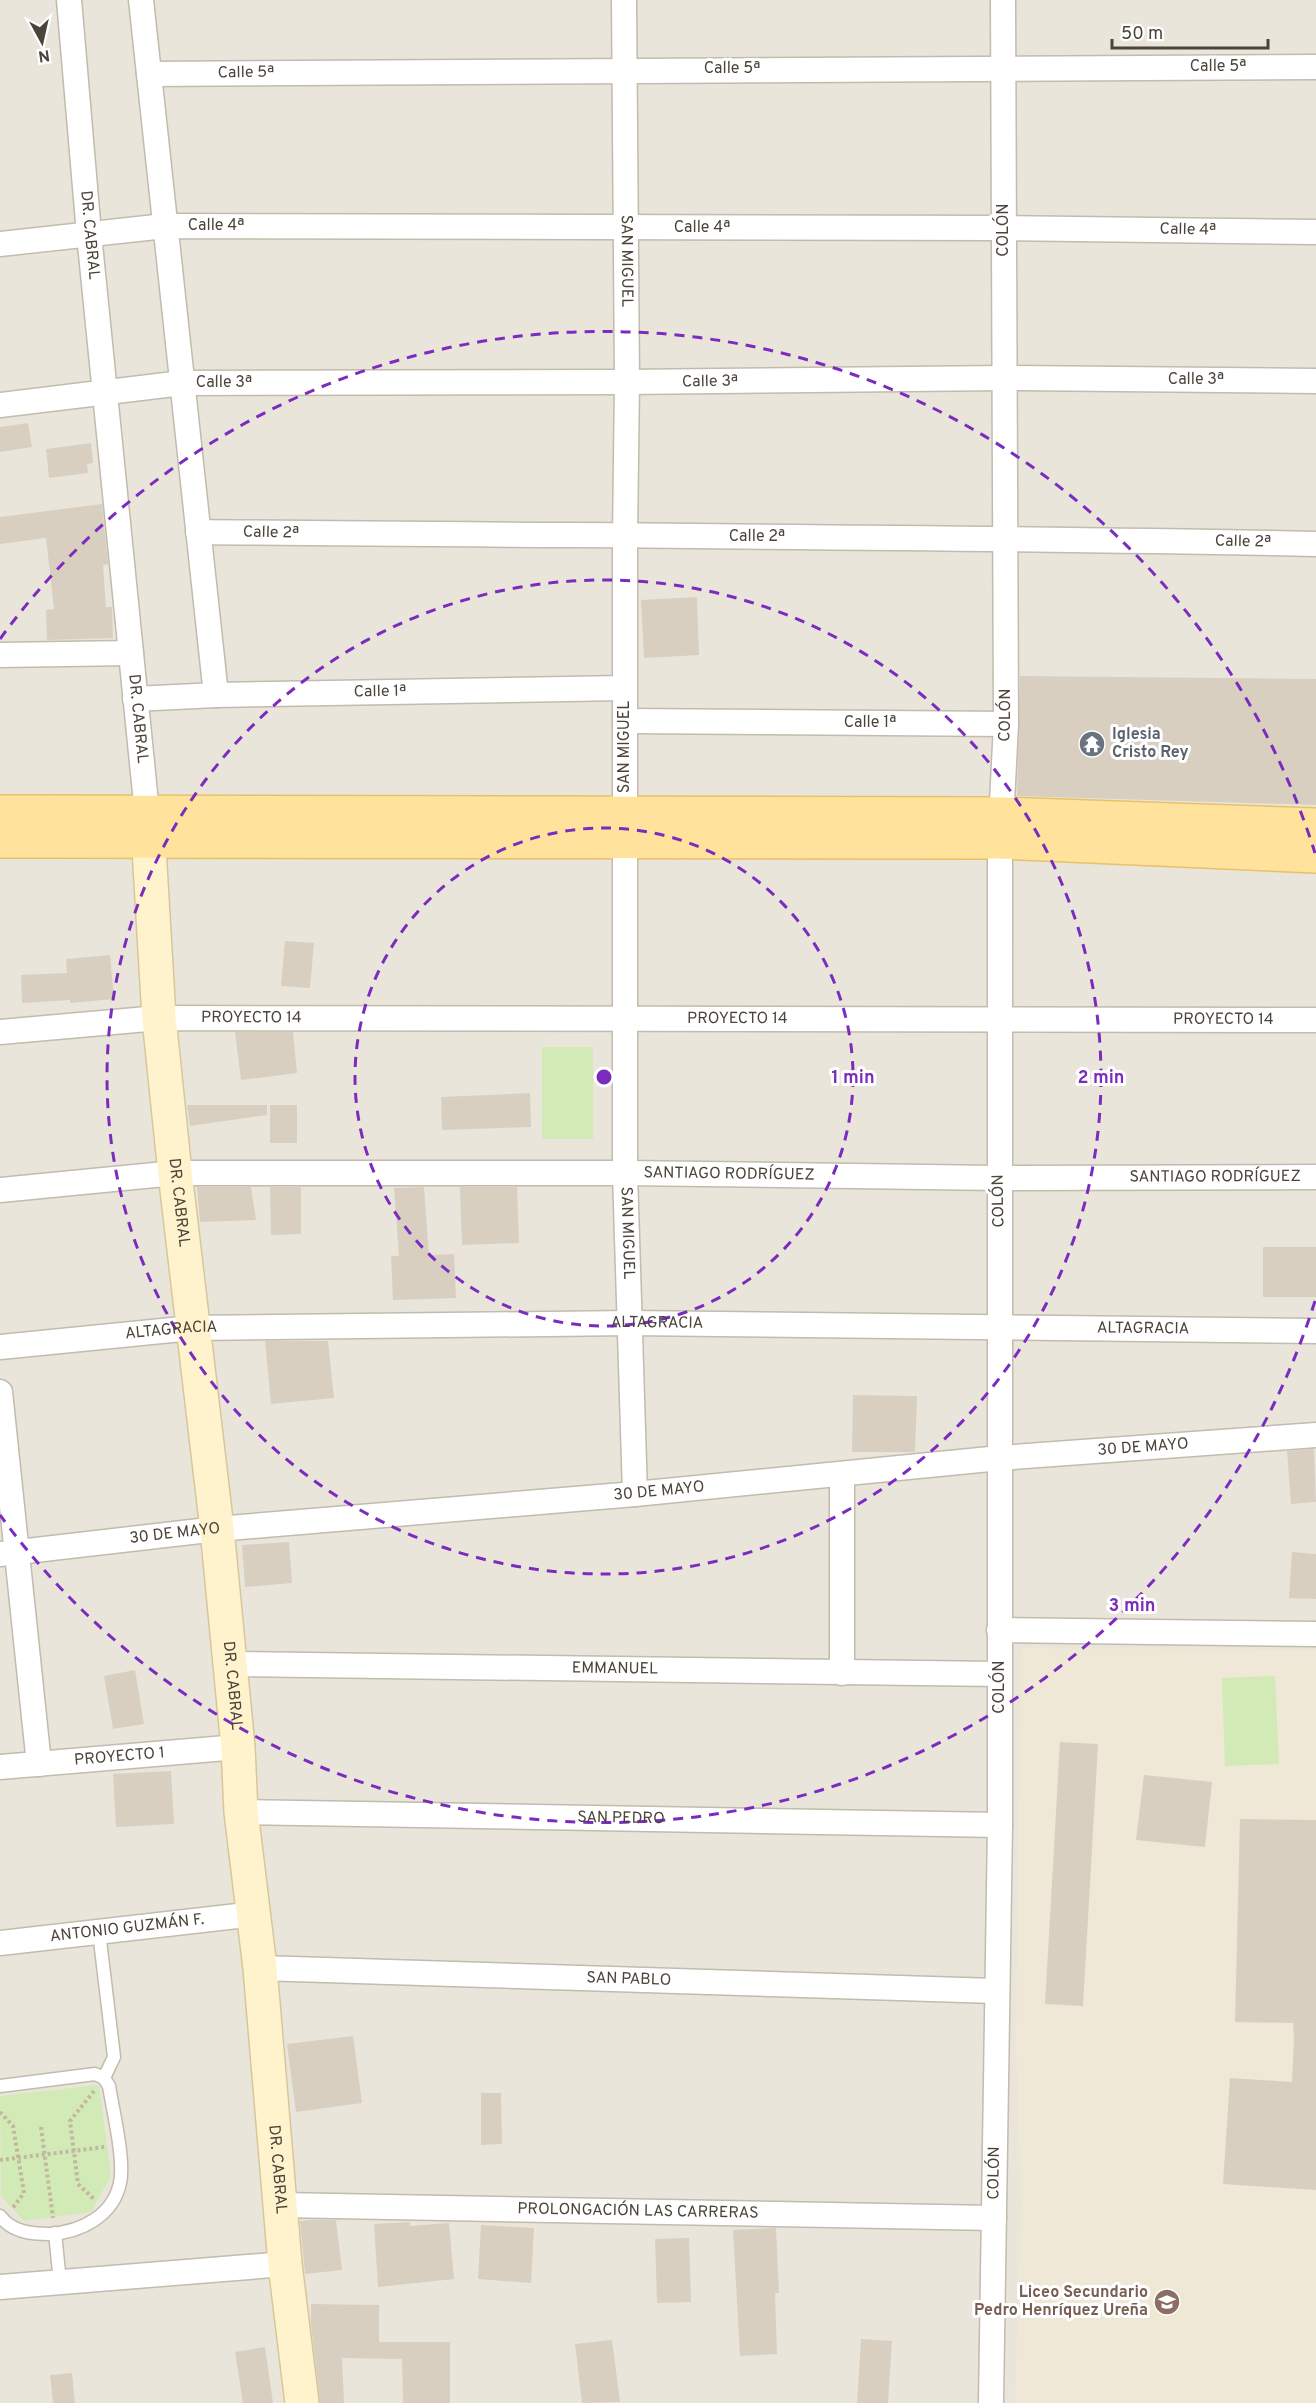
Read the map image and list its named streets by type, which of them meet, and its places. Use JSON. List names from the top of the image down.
{
  "streets": {
    "street": [
      "Calle 5ª",
      "Calle 4ª",
      "COLÓN",
      "DR. CABRAL",
      "SAN MIGUEL",
      "Calle 3ª",
      "Calle 2ª",
      "Calle 1ª",
      "PROYECTO 14",
      "SANTIAGO RODRÍGUEZ",
      "ALTAGRACIA",
      "30 DE MAYO",
      "EMMANUEL",
      "PROYECTO 1",
      "SAN PEDRO",
      "ANTONIO GUZMÁN F.",
      "SAN PABLO",
      "PROLONGACIÓN LAS CARRERAS"
    ]
  },
  "crossings": [
    ["Calle 5ª", "COLÓN"],
    ["Calle 5ª", "SAN MIGUEL"],
    ["Calle 4ª", "COLÓN"],
    ["Calle 4ª", "DR. CABRAL"],
    ["Calle 4ª", "SAN MIGUEL"],
    ["COLÓN", "Calle 3ª"],
    ["COLÓN", "Calle 2ª"],
    ["COLÓN", "Calle 1ª"],
    ["COLÓN", "PROYECTO 14"],
    ["COLÓN", "SANTIAGO RODRÍGUEZ"],
    ["COLÓN", "ALTAGRACIA"],
    ["COLÓN", "30 DE MAYO"],
    ["COLÓN", "EMMANUEL"],
    ["COLÓN", "SAN PEDRO"],
    ["COLÓN", "SAN PABLO"],
    ["COLÓN", "PROLONGACIÓN LAS CARRERAS"],
    ["DR. CABRAL", "Calle 3ª"],
    ["DR. CABRAL", "Calle 1ª"],
    ["DR. CABRAL", "PROYECTO 14"],
    ["DR. CABRAL", "SANTIAGO RODRÍGUEZ"],
    ["DR. CABRAL", "ALTAGRACIA"],
    ["DR. CABRAL", "30 DE MAYO"],
    ["DR. CABRAL", "EMMANUEL"],
    ["DR. CABRAL", "PROYECTO 1"],
    ["DR. CABRAL", "SAN PEDRO"],
    ["DR. CABRAL", "ANTONIO GUZMÁN F."],
    ["DR. CABRAL", "SAN PABLO"],
    ["DR. CABRAL", "PROLONGACIÓN LAS CARRERAS"],
    ["SAN MIGUEL", "Calle 3ª"],
    ["SAN MIGUEL", "Calle 2ª"],
    ["SAN MIGUEL", "Calle 1ª"],
    ["SAN MIGUEL", "PROYECTO 14"],
    ["SAN MIGUEL", "SANTIAGO RODRÍGUEZ"],
    ["SAN MIGUEL", "ALTAGRACIA"],
    ["SAN MIGUEL", "30 DE MAYO"]
  ],
  "places": {
    "temple": ["Iglesia Cristo Rey"],
    "school or university": ["Liceo Secundario Pedro Henríquez Ureña"]
  },
  "scale_bar": "50 m",
  "north": "bottom",
  "rings": ["1 min", "2 min", "3 min"]
}
